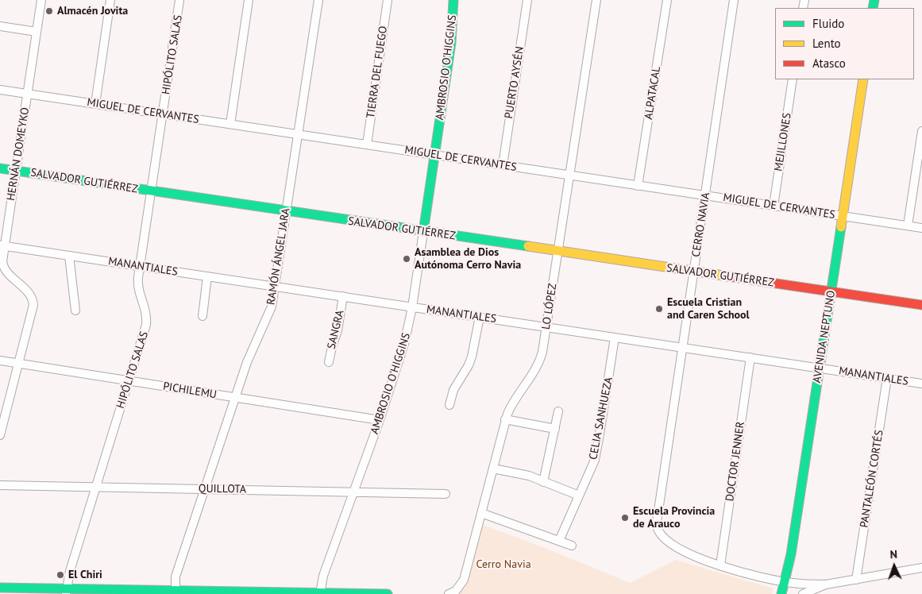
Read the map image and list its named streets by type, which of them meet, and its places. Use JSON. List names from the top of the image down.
{
  "streets": {
    "main road": ["AMBROSIO O'HIGGINS", "SALVADOR GUTIÉRREZ", "AVENIDA NEPTUNO"],
    "street": [
      "HIPÓLITO SALAS",
      "TIERRA DEL FUEGO",
      "PUERTO AYSÉN",
      "ALPATACAL",
      "MIGUEL DE CERVANTES",
      "MEJILLONES",
      "HERNÁN DOMEYKO",
      "CERRO NAVIA",
      "RAMÓN ÁNGEL JARA",
      "MANANTIALES",
      "LO LÓPEZ",
      "SANGRA",
      "PICHILEMU",
      "CELIA SANHUEZA",
      "DOCTOR JENNER",
      "PANTALEÓN CORTÉS",
      "QUILLOTA"
    ]
  },
  "crossings": [
    ["HIPÓLITO SALAS", "MIGUEL DE CERVANTES"],
    ["HIPÓLITO SALAS", "SALVADOR GUTIÉRREZ"],
    ["HIPÓLITO SALAS", "MANANTIALES"],
    ["HIPÓLITO SALAS", "PICHILEMU"],
    ["HIPÓLITO SALAS", "QUILLOTA"],
    ["AMBROSIO O'HIGGINS", "MIGUEL DE CERVANTES"],
    ["AMBROSIO O'HIGGINS", "SALVADOR GUTIÉRREZ"],
    ["AMBROSIO O'HIGGINS", "MANANTIALES"],
    ["AMBROSIO O'HIGGINS", "PICHILEMU"],
    ["AMBROSIO O'HIGGINS", "QUILLOTA"],
    ["TIERRA DEL FUEGO", "MIGUEL DE CERVANTES"],
    ["PUERTO AYSÉN", "MIGUEL DE CERVANTES"],
    ["ALPATACAL", "MIGUEL DE CERVANTES"],
    ["MIGUEL DE CERVANTES", "MEJILLONES"],
    ["MIGUEL DE CERVANTES", "HERNÁN DOMEYKO"],
    ["MIGUEL DE CERVANTES", "CERRO NAVIA"],
    ["MIGUEL DE CERVANTES", "RAMÓN ÁNGEL JARA"],
    ["MIGUEL DE CERVANTES", "LO LÓPEZ"],
    ["MIGUEL DE CERVANTES", "AVENIDA NEPTUNO"],
    ["HERNÁN DOMEYKO", "SALVADOR GUTIÉRREZ"],
    ["HERNÁN DOMEYKO", "MANANTIALES"],
    ["HERNÁN DOMEYKO", "PICHILEMU"],
    ["SALVADOR GUTIÉRREZ", "CERRO NAVIA"],
    ["SALVADOR GUTIÉRREZ", "RAMÓN ÁNGEL JARA"],
    ["SALVADOR GUTIÉRREZ", "LO LÓPEZ"],
    ["SALVADOR GUTIÉRREZ", "AVENIDA NEPTUNO"],
    ["CERRO NAVIA", "MANANTIALES"],
    ["CERRO NAVIA", "AVENIDA NEPTUNO"],
    ["CERRO NAVIA", "DOCTOR JENNER"],
    ["RAMÓN ÁNGEL JARA", "MANANTIALES"],
    ["RAMÓN ÁNGEL JARA", "PICHILEMU"],
    ["RAMÓN ÁNGEL JARA", "QUILLOTA"],
    ["MANANTIALES", "LO LÓPEZ"],
    ["MANANTIALES", "SANGRA"],
    ["MANANTIALES", "AVENIDA NEPTUNO"],
    ["MANANTIALES", "CELIA SANHUEZA"],
    ["MANANTIALES", "DOCTOR JENNER"],
    ["MANANTIALES", "PANTALEÓN CORTÉS"]
  ],
  "parks": ["Cerro Navia"],
  "places": [
    "Almacén Jovita",
    "Asamblea de Dios Autónoma Cerro Navia",
    "Escuela Cristian and Caren School",
    "Escuela Provincia de Arauco",
    "El Chiri"
  ],
  "legend": ["Fluido", "Lento", "Atasco"],
  "north": "top"
}
